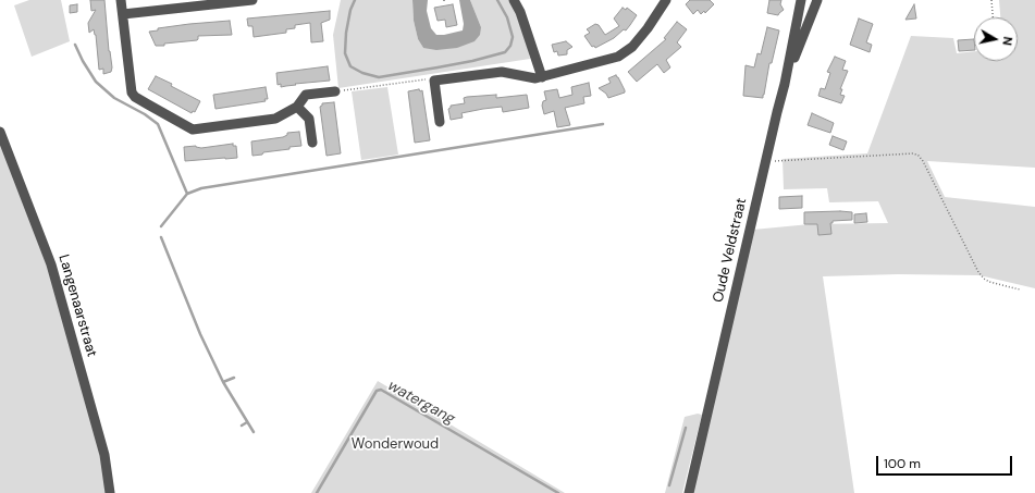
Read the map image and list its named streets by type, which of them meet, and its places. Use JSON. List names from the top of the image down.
{
  "streets": {
    "street": ["Oude Veldstraat", "Langenaarstraat"]
  },
  "water": ["watergang"],
  "parks": ["Wonderwoud"],
  "scale_bar": "100 m",
  "north": "right"
}
